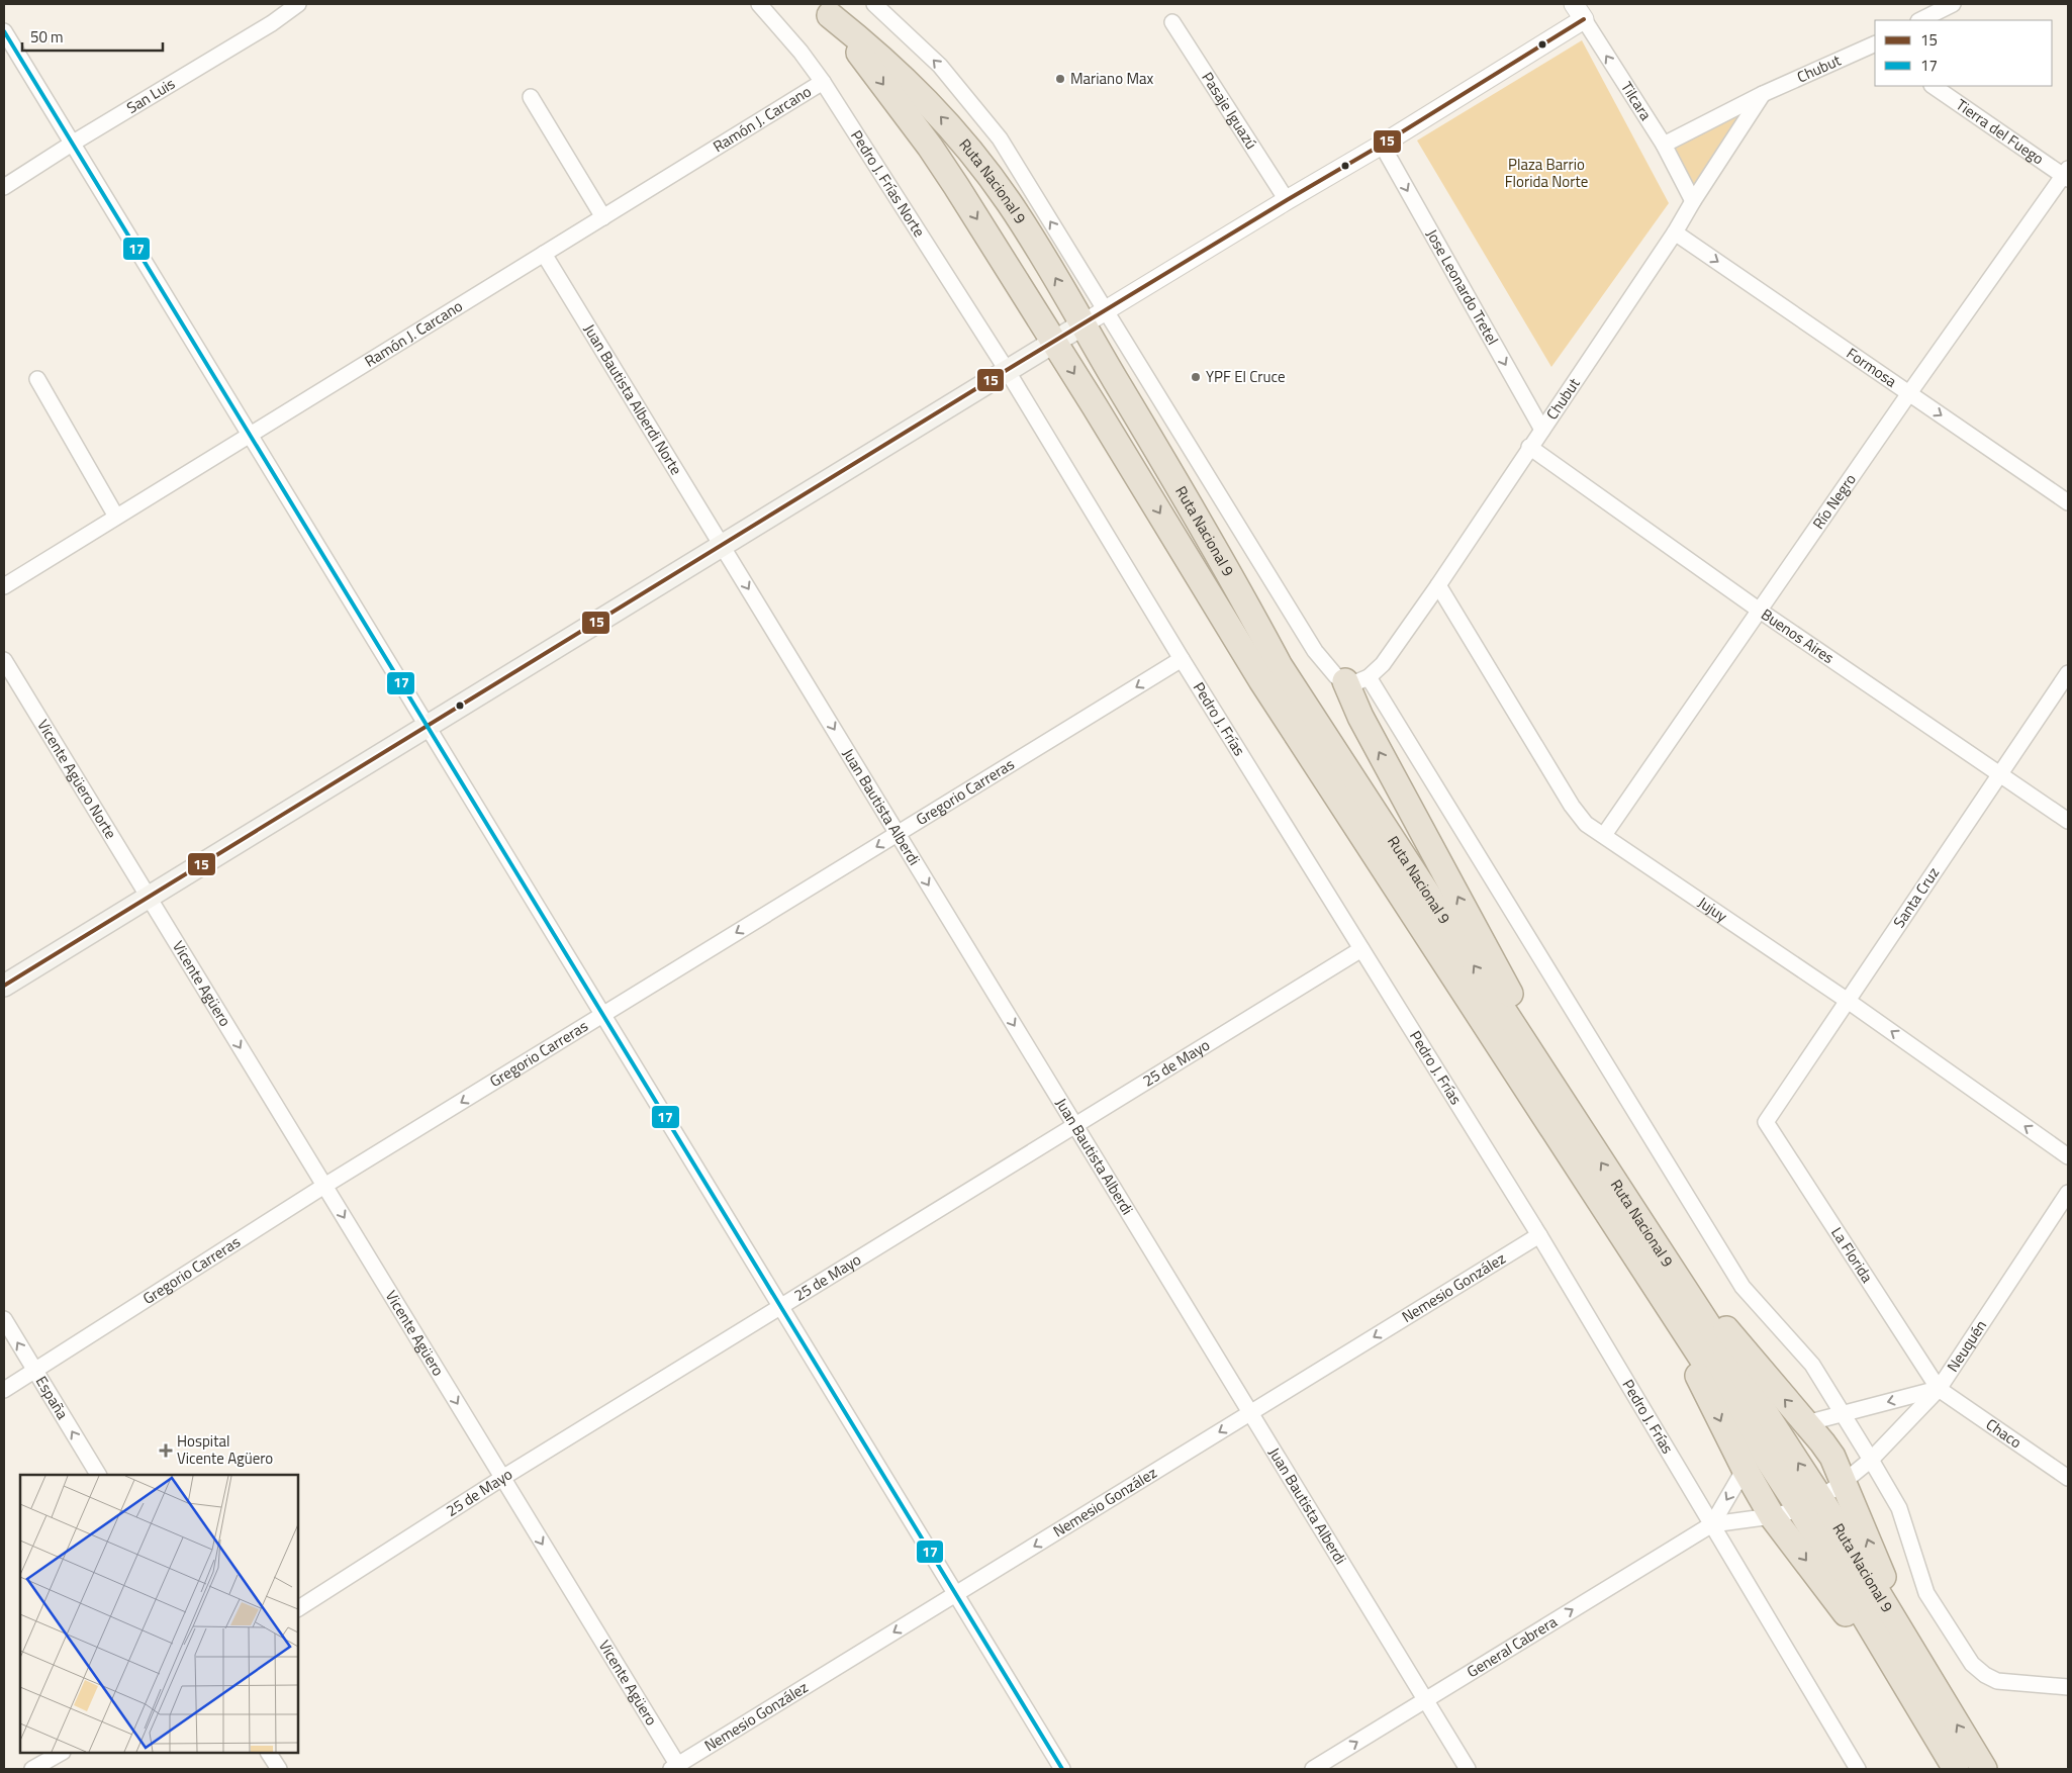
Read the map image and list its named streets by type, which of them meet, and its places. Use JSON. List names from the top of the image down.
{
  "streets": {
    "highway": ["Ruta Nacional 9"],
    "street": [
      "Chubut",
      "San Luis",
      "Tilcara",
      "Pasaje Iguazú",
      "Ramón J. Carcano",
      "Tierra del Fuego",
      "Pedro J. Frías Norte",
      "Jose Leonardo Tretel",
      "Formosa",
      "Juan Bautista Alberdi Norte",
      "Río Negro",
      "Buenos Aires",
      "Pedro J. Frías",
      "Vicente Agüero Norte",
      "Gregorio Carreras",
      "Juan Bautista Alberdi",
      "Santa Cruz",
      "Jujuy",
      "Vicente Agüero",
      "25 de Mayo",
      "La Florida",
      "Nemesio González",
      "Neuquén",
      "España",
      "Chaco",
      "General Cabrera"
    ]
  },
  "crossings": [
    ["Chubut", "Tilcara"],
    ["Chubut", "Jose Leonardo Tretel"],
    ["Chubut", "Formosa"],
    ["Chubut", "Buenos Aires"],
    ["Chubut", "Jujuy"],
    ["Ramón J. Carcano", "Pedro J. Frías Norte"],
    ["Ramón J. Carcano", "Juan Bautista Alberdi Norte"],
    ["Tierra del Fuego", "Río Negro"],
    ["Pedro J. Frías Norte", "Pedro J. Frías"],
    ["Ruta Nacional 9", "Neuquén"],
    ["Formosa", "Río Negro"],
    ["Juan Bautista Alberdi Norte", "Juan Bautista Alberdi"],
    ["Río Negro", "Buenos Aires"],
    ["Río Negro", "Jujuy"],
    ["Buenos Aires", "Santa Cruz"],
    ["Pedro J. Frías", "Gregorio Carreras"],
    ["Pedro J. Frías", "25 de Mayo"],
    ["Pedro J. Frías", "Nemesio González"],
    ["Pedro J. Frías", "General Cabrera"],
    ["Vicente Agüero Norte", "Vicente Agüero"],
    ["Gregorio Carreras", "Juan Bautista Alberdi"],
    ["Gregorio Carreras", "Vicente Agüero"],
    ["Gregorio Carreras", "España"],
    ["Juan Bautista Alberdi", "25 de Mayo"],
    ["Juan Bautista Alberdi", "Nemesio González"],
    ["Juan Bautista Alberdi", "General Cabrera"],
    ["Santa Cruz", "Jujuy"],
    ["Santa Cruz", "La Florida"],
    ["Vicente Agüero", "25 de Mayo"],
    ["Vicente Agüero", "Nemesio González"],
    ["La Florida", "Neuquén"],
    ["La Florida", "Chaco"],
    ["Neuquén", "Chaco"]
  ],
  "one_way": [
    "Tilcara",
    "Jose Leonardo Tretel",
    "Formosa",
    "Gregorio Carreras",
    "Juan Bautista Alberdi",
    "Vicente Agüero",
    "Nemesio González",
    "España",
    "General Cabrera"
  ],
  "parks": ["Plaza Barrio Florida Norte"],
  "places": {
    "other": ["Mariano Max", "YPF El Cruce"],
    "health": ["Hospital Vicente Agüero"]
  },
  "lines": ["transit line 15", "transit line 17"],
  "legend": ["15", "17"],
  "scale_bar": "50 m"
}
